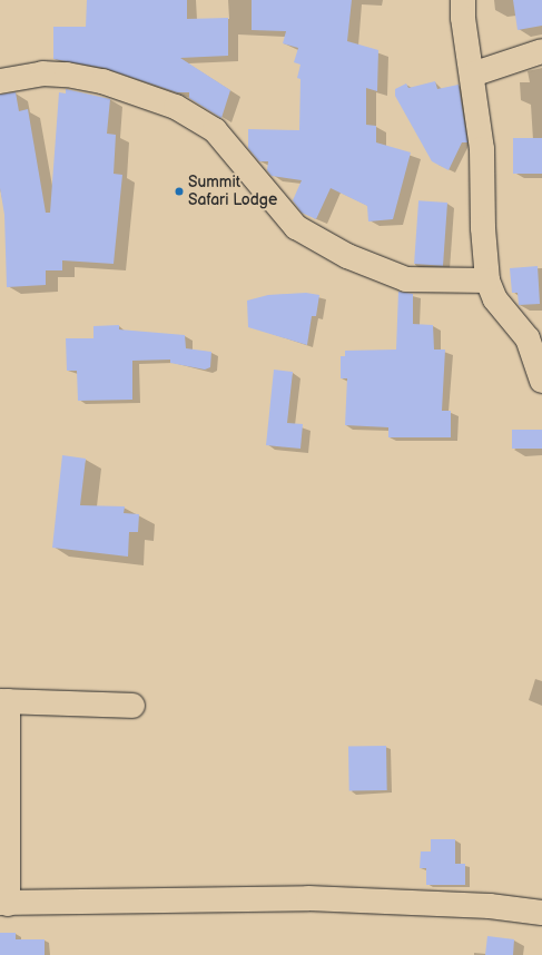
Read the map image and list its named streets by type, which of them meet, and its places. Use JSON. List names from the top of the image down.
{
  "places": ["Summit Safari Lodge"]
}
